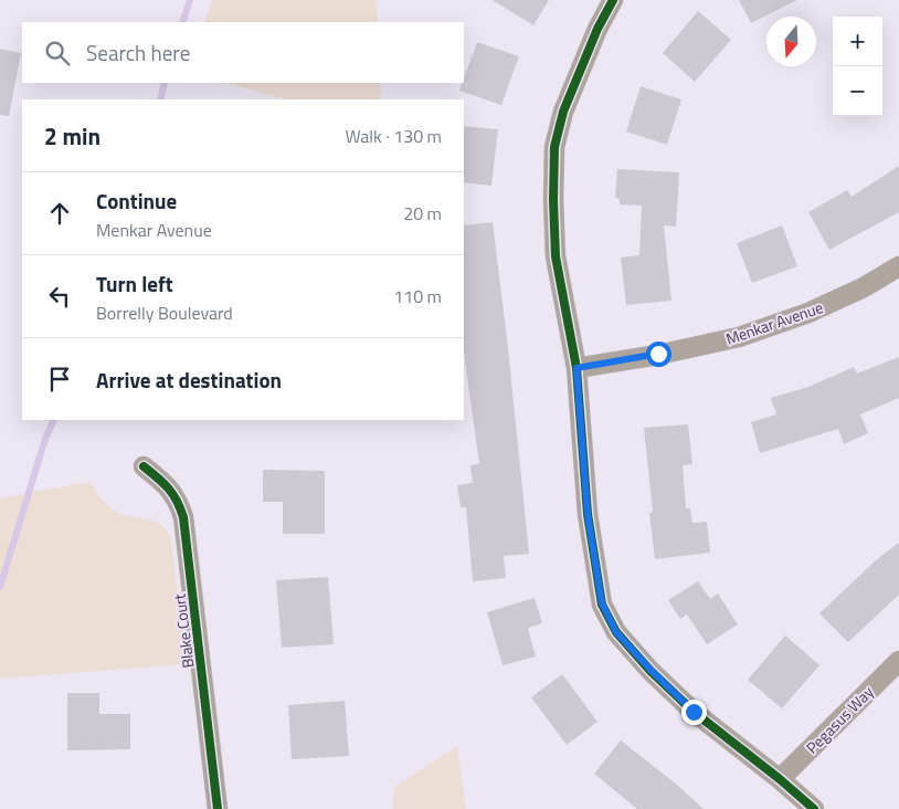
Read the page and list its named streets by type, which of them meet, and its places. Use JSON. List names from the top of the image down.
{
  "streets": {
    "street": ["Menkar Avenue", "Blake Court", "Pegasus Way"]
  },
  "north": "bottom",
  "page": {
    "map_buttons": ["+", "−"],
    "search": "Search here",
    "heading": ["2 min", "Walk · 130 m"],
    "list": [
      ["Continue", "Menkar Avenue", "20 m"],
      ["Turn left", "Borrelly Boulevard", "110 m"],
      "Arrive at destination"
    ]
  }
}
